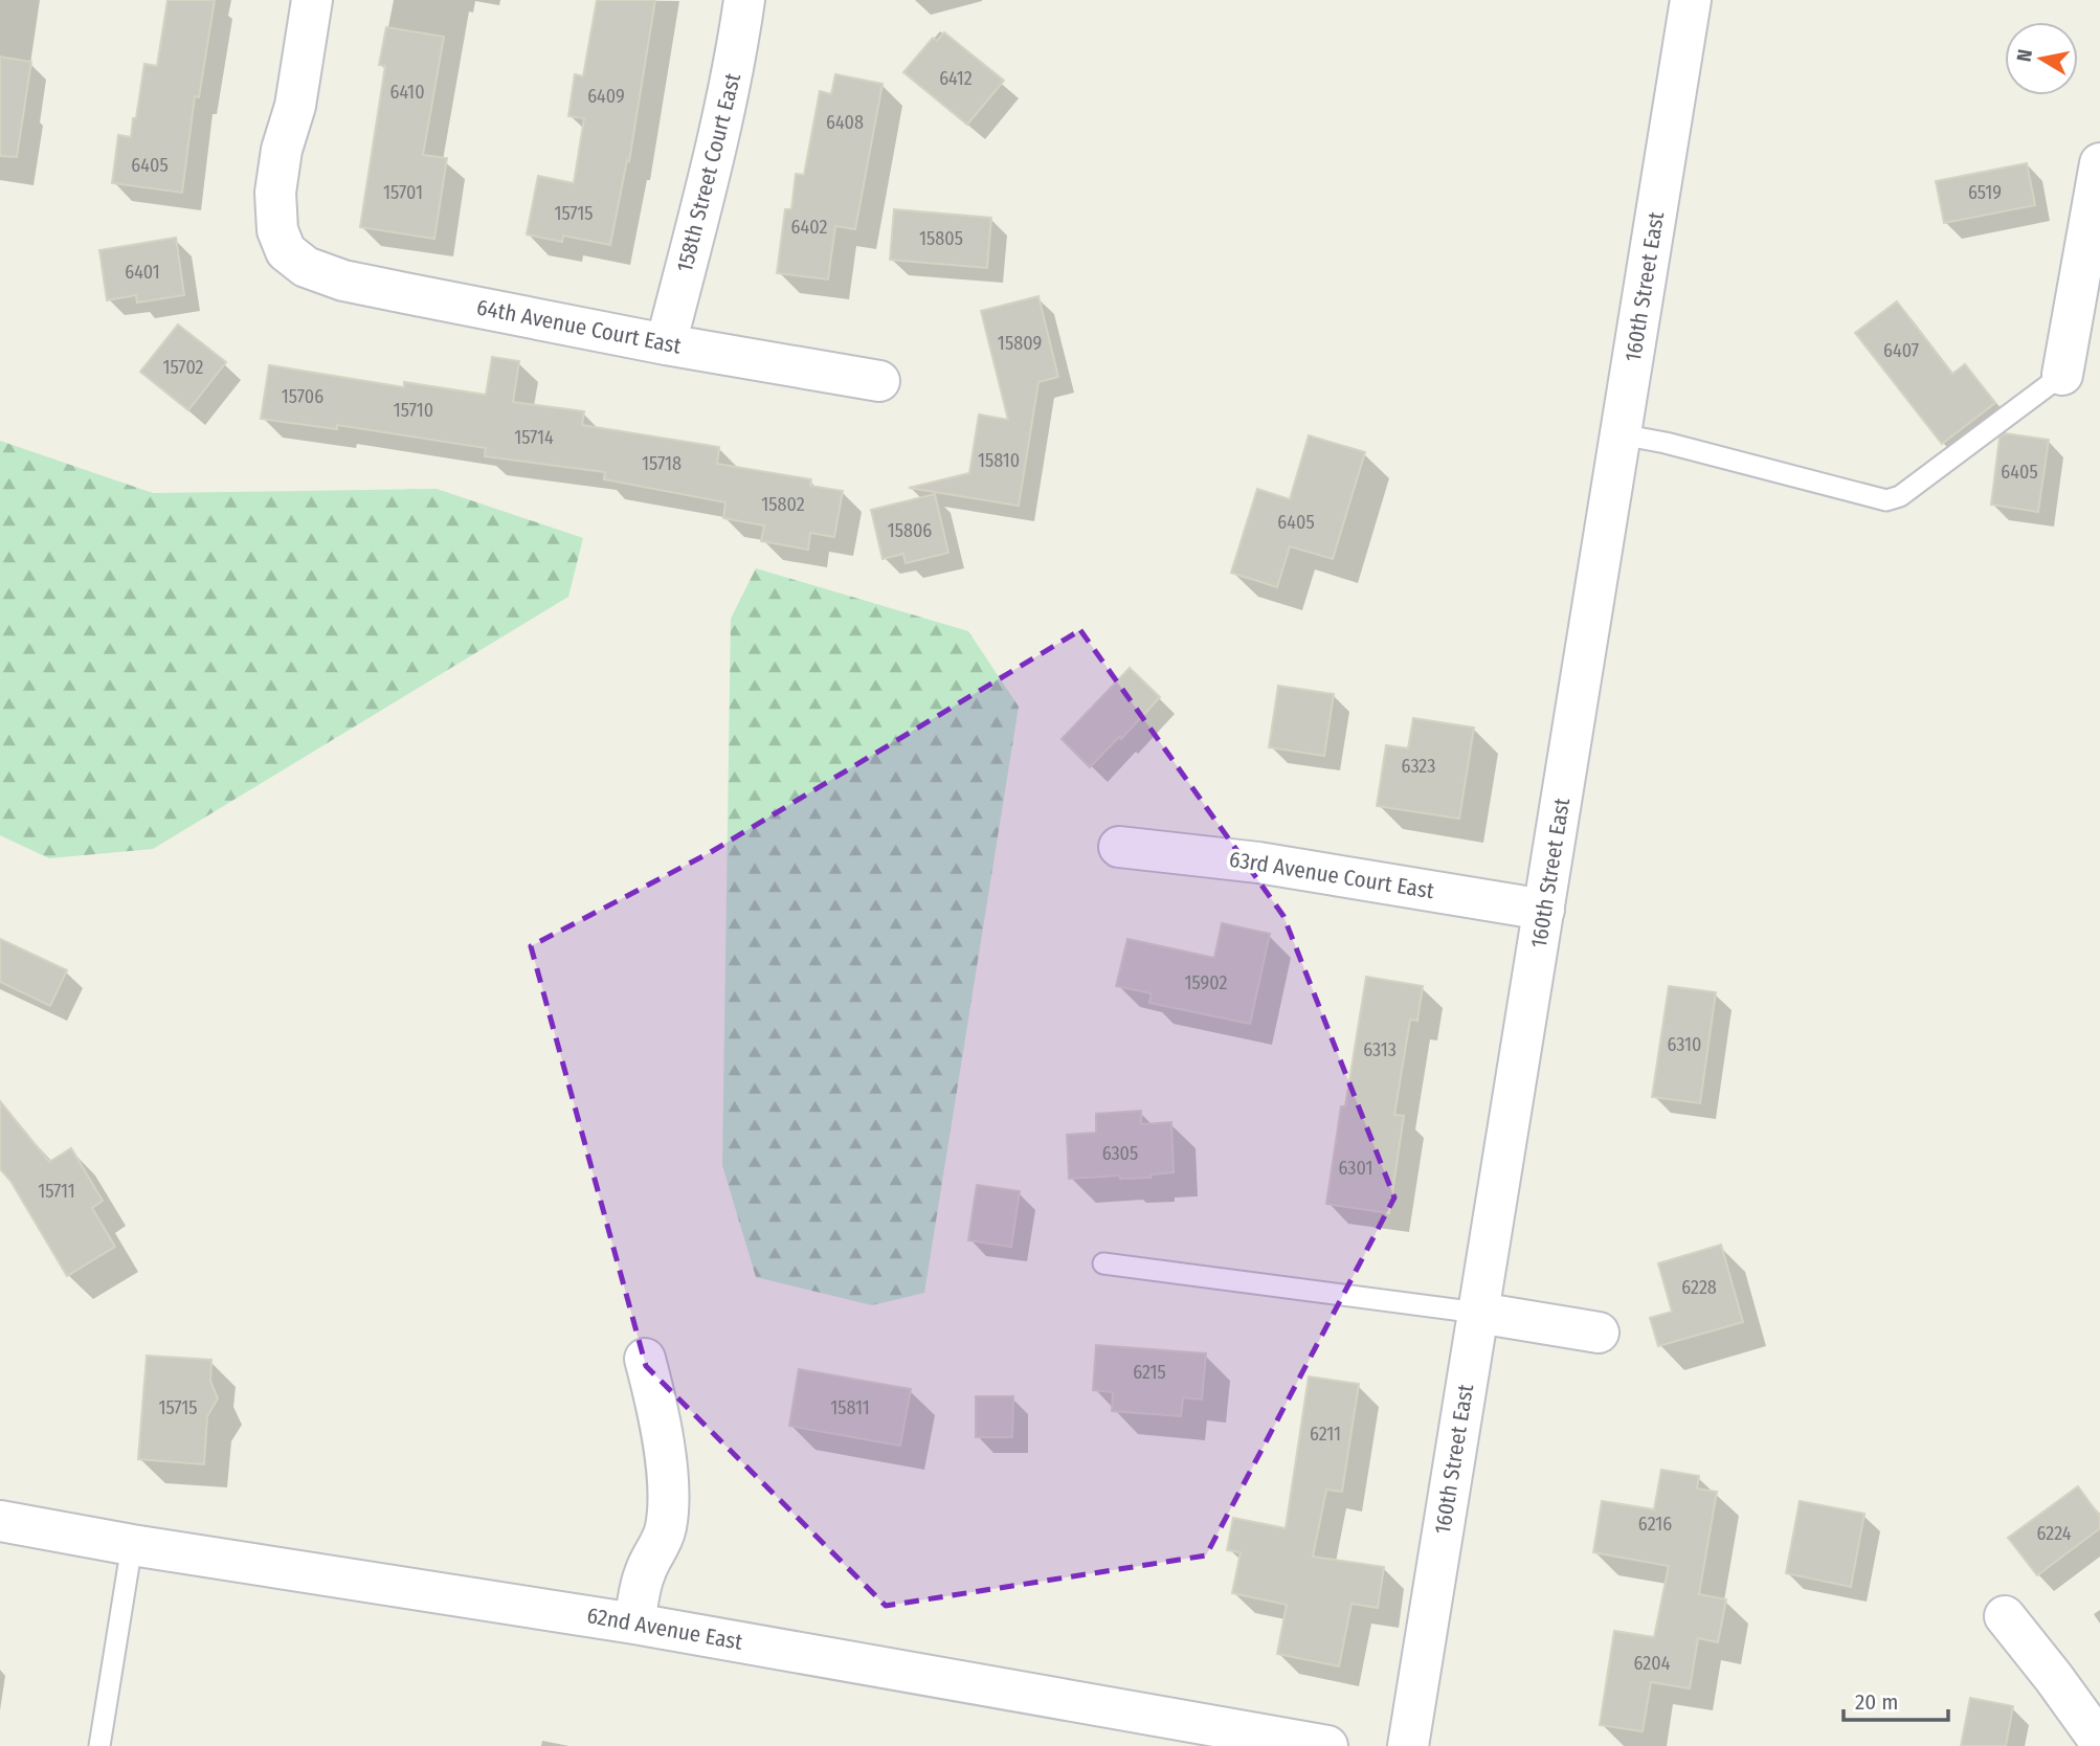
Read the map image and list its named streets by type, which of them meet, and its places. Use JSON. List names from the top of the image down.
{
  "streets": {
    "street": [
      "158th Street Court East",
      "160th Street East",
      "64th Avenue Court East",
      "63rd Avenue Court East",
      "62nd Avenue East"
    ]
  },
  "crossings": [
    ["158th Street Court East", "64th Avenue Court East"],
    ["160th Street East", "63rd Avenue Court East"]
  ],
  "house_numbers": [
    "6412",
    "6410",
    "6409",
    "6408",
    "6405",
    "15701",
    "6519",
    "15715",
    "6402",
    "15805",
    "6401",
    "15809",
    "6407",
    "15702",
    "15706",
    "15710",
    "15714",
    "15810",
    "15718",
    "6405",
    "15802",
    "6405",
    "15806",
    "6323",
    "15902",
    "6310",
    "6313",
    "6305",
    "6301",
    "15711",
    "6228",
    "6215",
    "15715",
    "15811",
    "6211",
    "6216",
    "6224",
    "6204"
  ],
  "scale_bar": "20 m",
  "north": "left"
}
